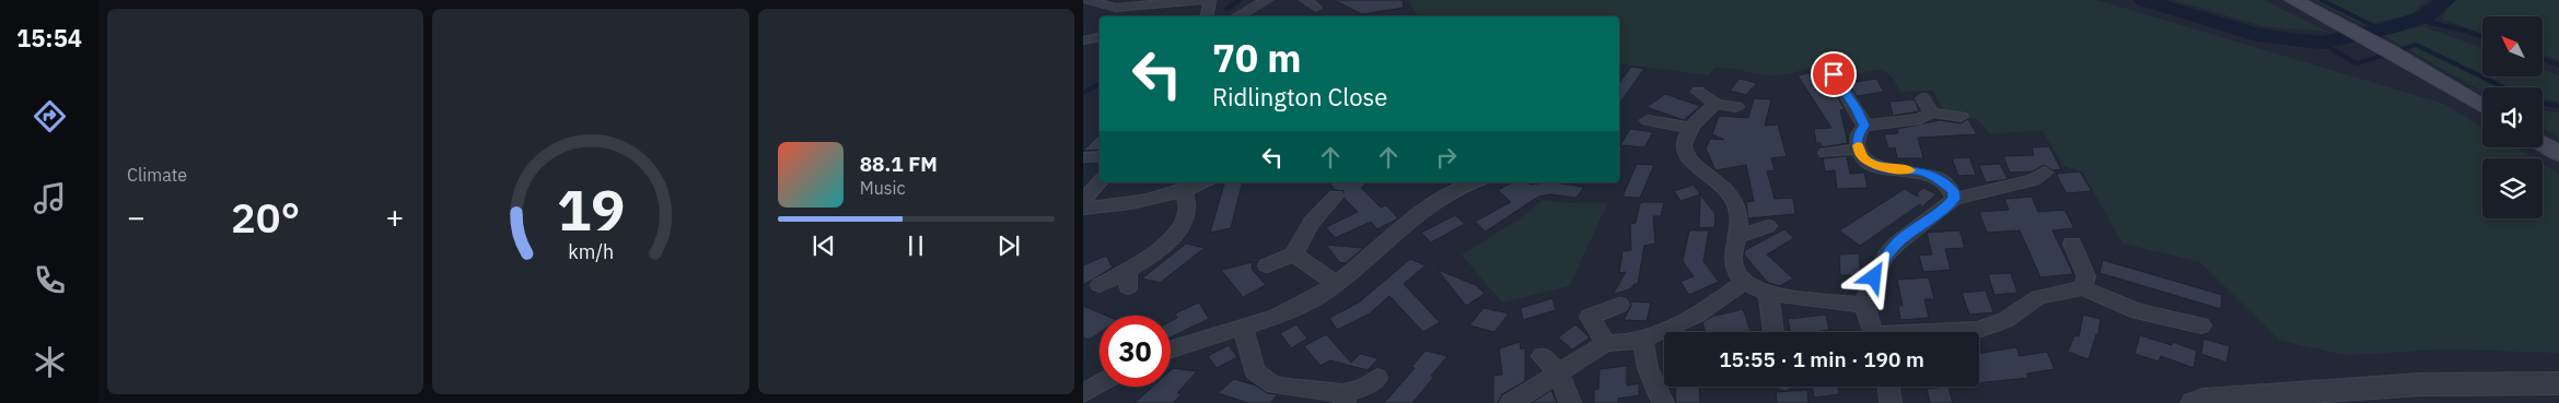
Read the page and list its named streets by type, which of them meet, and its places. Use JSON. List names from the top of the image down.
{
  "north": "top left",
  "page": {
    "tabs": "15:54",
    "tile": "Climate",
    "turn": ["70 m", "Ridlington Close"],
    "song": ["88.1 FM", "Music"],
    "heat": ["−", "20°", "+"],
    "limit": "30",
    "trip": "15:55 · 1 min · 190 m",
    "gauge": ["19", "km/h"]
  }
}
